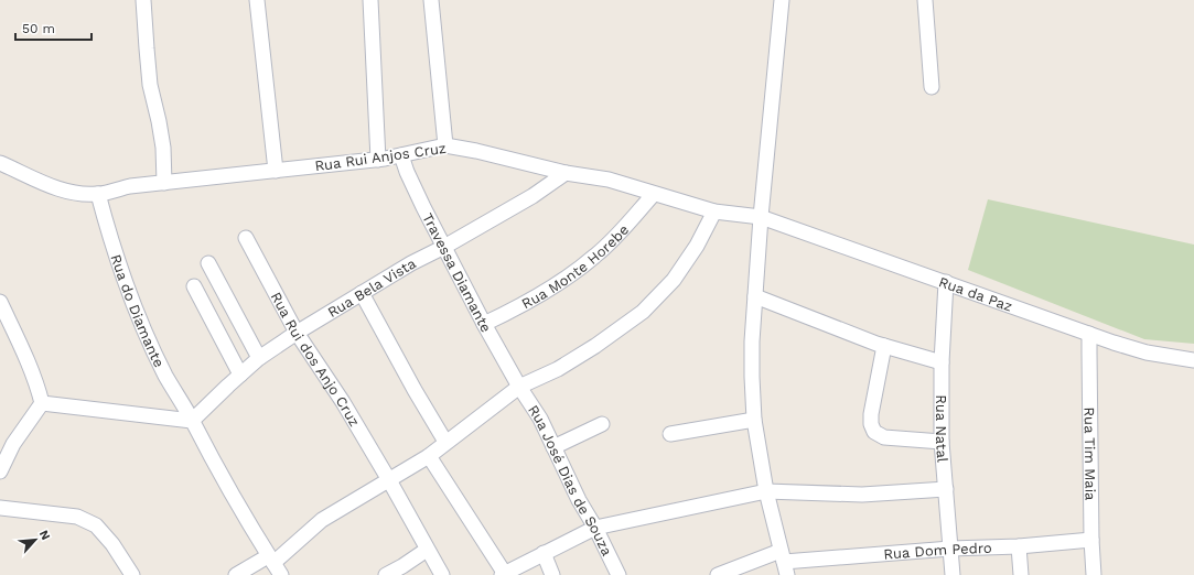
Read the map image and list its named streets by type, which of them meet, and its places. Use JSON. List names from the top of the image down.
{
  "streets": {
    "street": [
      "Rua Rui Anjos Cruz",
      "Rua Monte Horebe",
      "Travessa Diamante",
      "Rua Bela Vista",
      "Rua da Paz",
      "Rua do Diamante",
      "Rua Rui dos Anjo Cruz",
      "Rua Natal",
      "Rua Tim Maia",
      "Rua José Dias de Souza",
      "Rua Dom Pedro"
    ]
  },
  "crossings": [
    ["Rua Rui Anjos Cruz", "Rua Monte Horebe"],
    ["Rua Rui Anjos Cruz", "Travessa Diamante"],
    ["Rua Rui Anjos Cruz", "Rua Bela Vista"],
    ["Rua Rui Anjos Cruz", "Rua da Paz"],
    ["Rua Rui Anjos Cruz", "Rua do Diamante"],
    ["Rua Monte Horebe", "Travessa Diamante"],
    ["Travessa Diamante", "Rua Bela Vista"],
    ["Travessa Diamante", "Rua José Dias de Souza"],
    ["Rua Bela Vista", "Rua do Diamante"],
    ["Rua Bela Vista", "Rua Rui dos Anjo Cruz"],
    ["Rua da Paz", "Rua Natal"],
    ["Rua da Paz", "Rua Tim Maia"],
    ["Rua Natal", "Rua Dom Pedro"],
    ["Rua Tim Maia", "Rua Dom Pedro"]
  ],
  "scale_bar": "50 m",
  "north": "top right"
}
